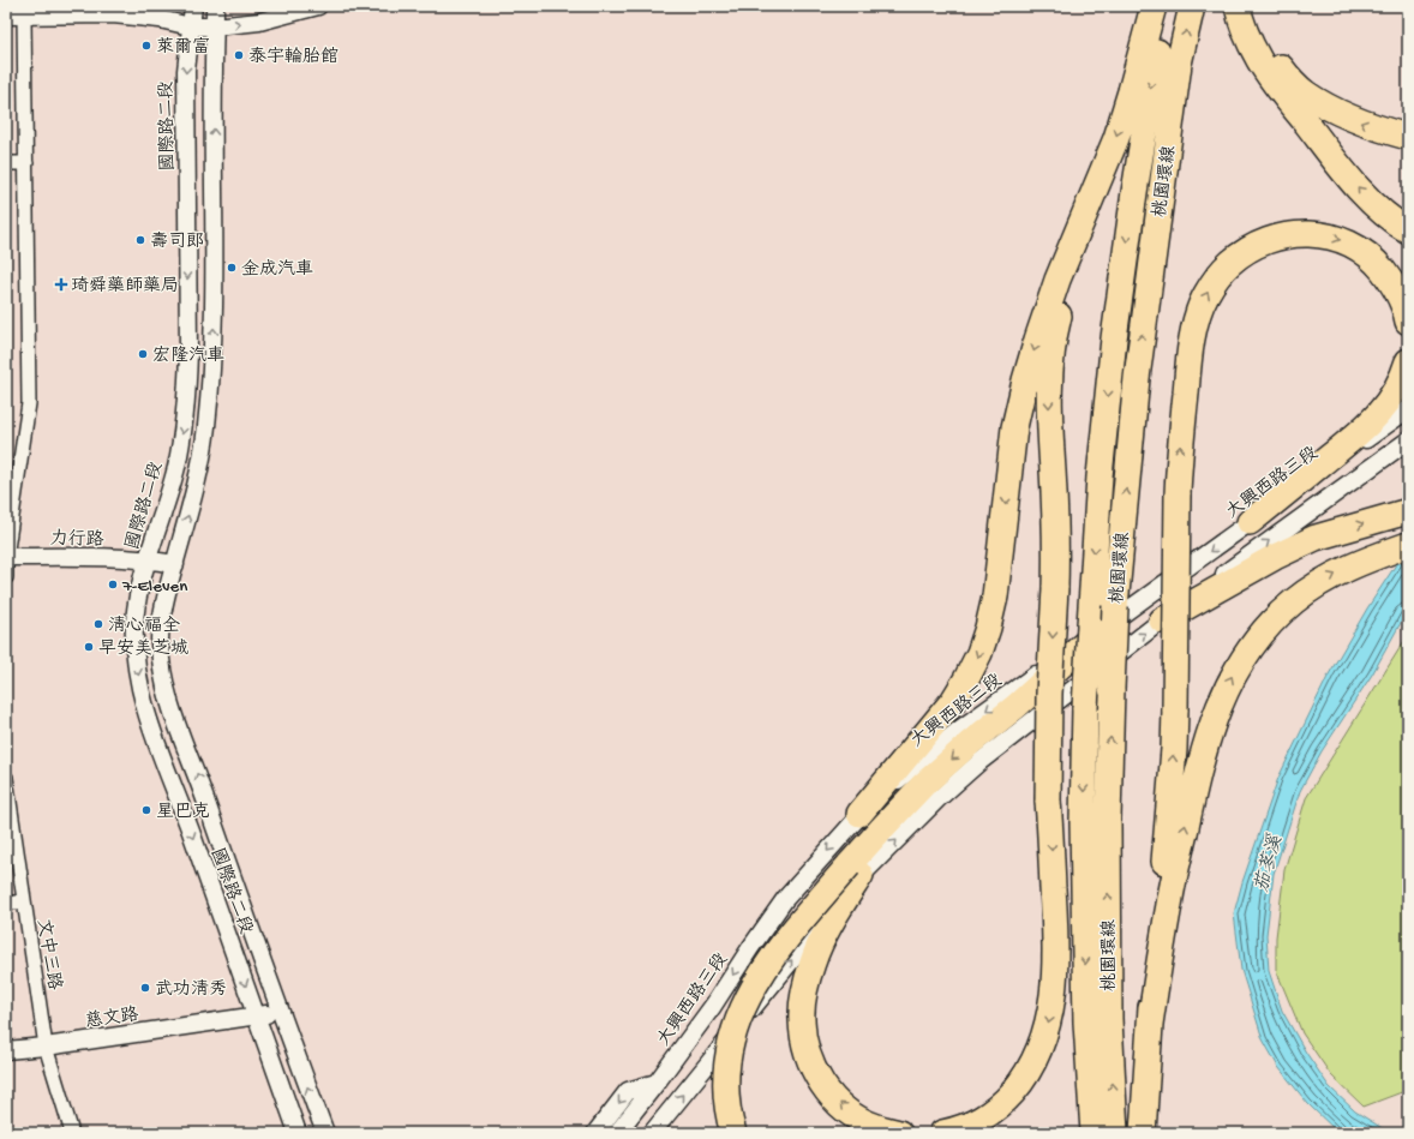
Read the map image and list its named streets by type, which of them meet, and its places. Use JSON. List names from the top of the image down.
{
  "streets": {
    "highway": ["桃園環線"],
    "street": [
      "國際路二段",
      "大興西路三段",
      "力行路",
      "文中三路",
      "慈文路"
    ]
  },
  "crossings": [
    ["國際路二段", "力行路"],
    ["國際路二段", "慈文路"],
    ["桃園環線", "大興西路三段"],
    ["文中三路", "慈文路"]
  ],
  "water": ["茄苳溪"],
  "places": {
    "other": [
      "萊爾富",
      "泰宇輪胎館",
      "壽司郎",
      "金成汽車",
      "宏隆汽車",
      "7-Eleven",
      "清心福全",
      "早安美芝城",
      "星巴克",
      "武功清秀"
    ],
    "health": ["琦舜藥師藥局"]
  }
}
